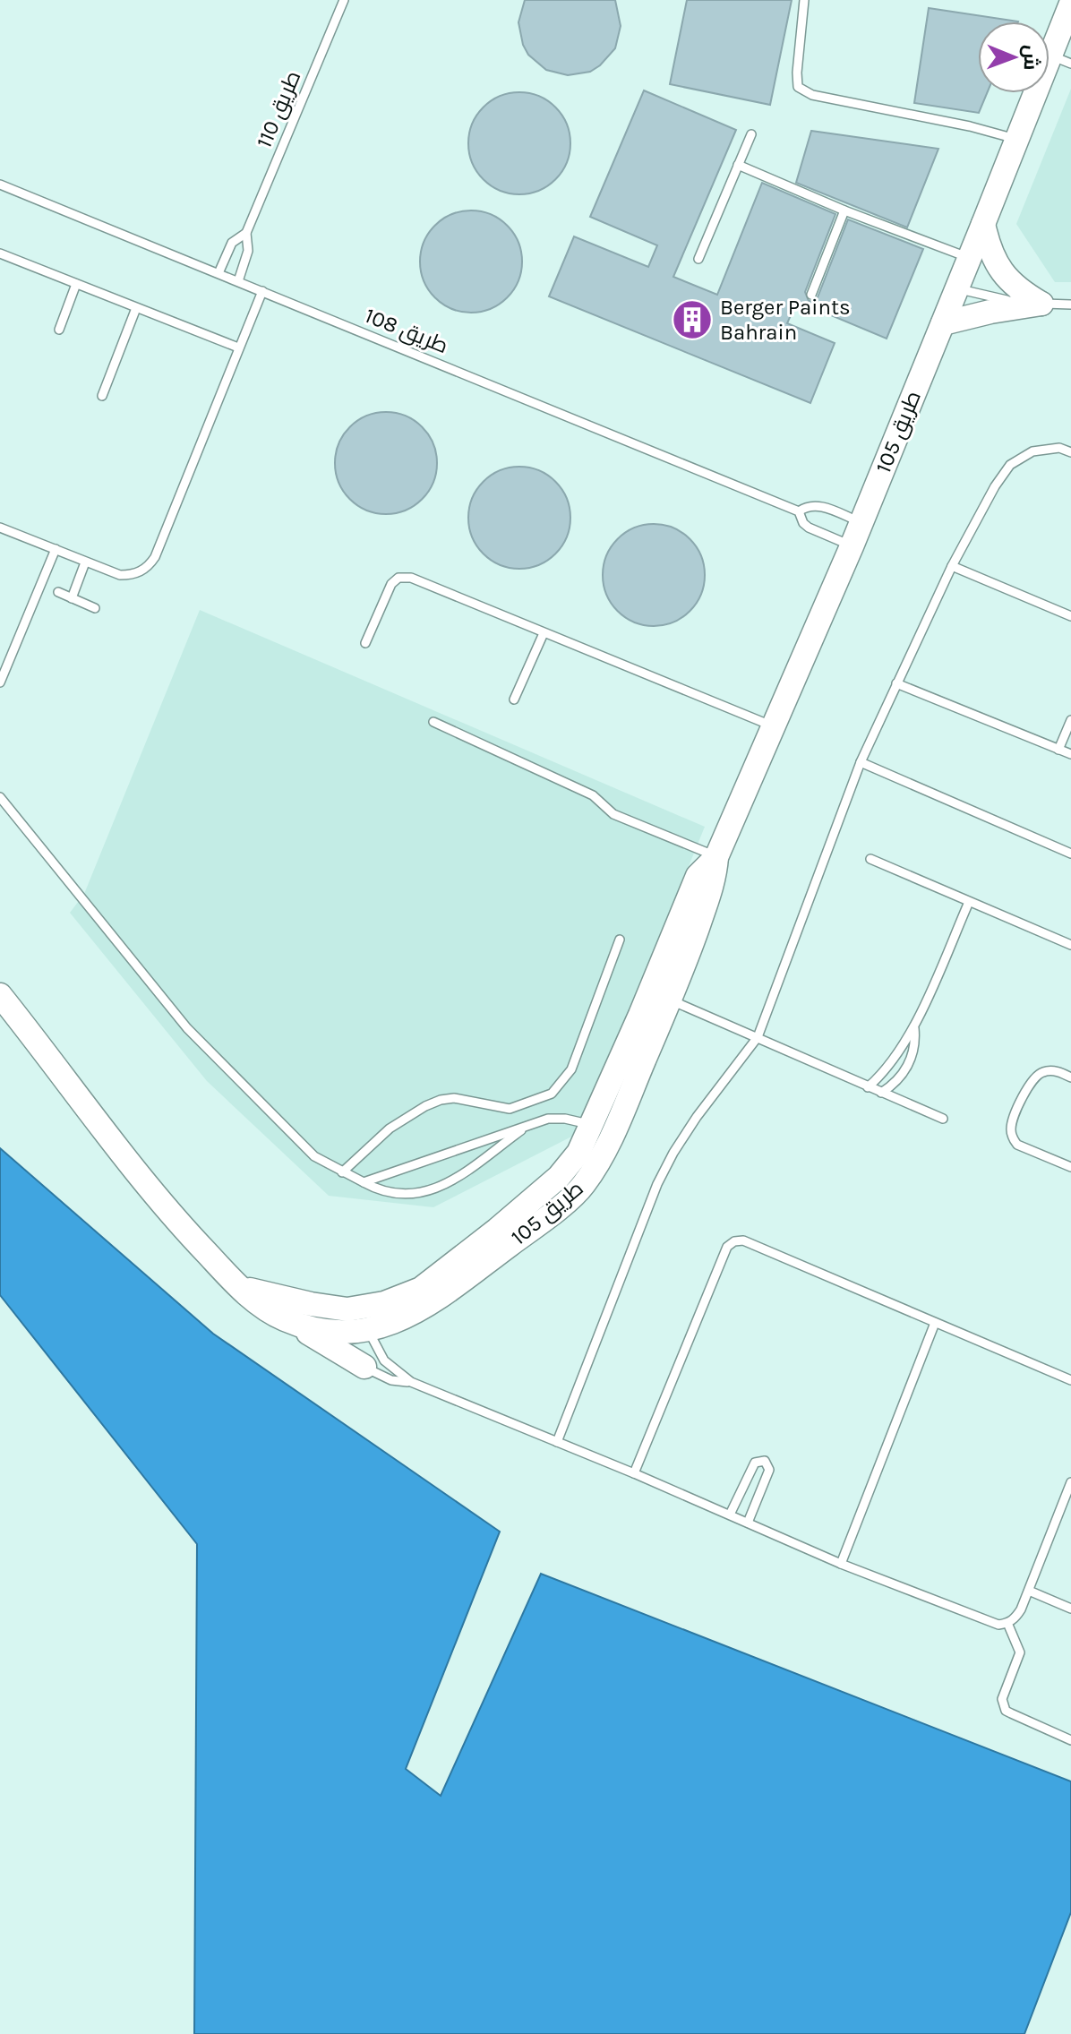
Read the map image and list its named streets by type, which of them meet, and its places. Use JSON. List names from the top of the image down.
{
  "streets": {
    "street": ["طريق 105"],
    "lane": ["طريق 110", "طريق 108"]
  },
  "crossings": [
    ["طريق 110", "طريق 108"],
    ["طريق 108", "طريق 105"]
  ],
  "places": {
    "building": ["Berger Paints Bahrain"]
  },
  "north": "right"
}
